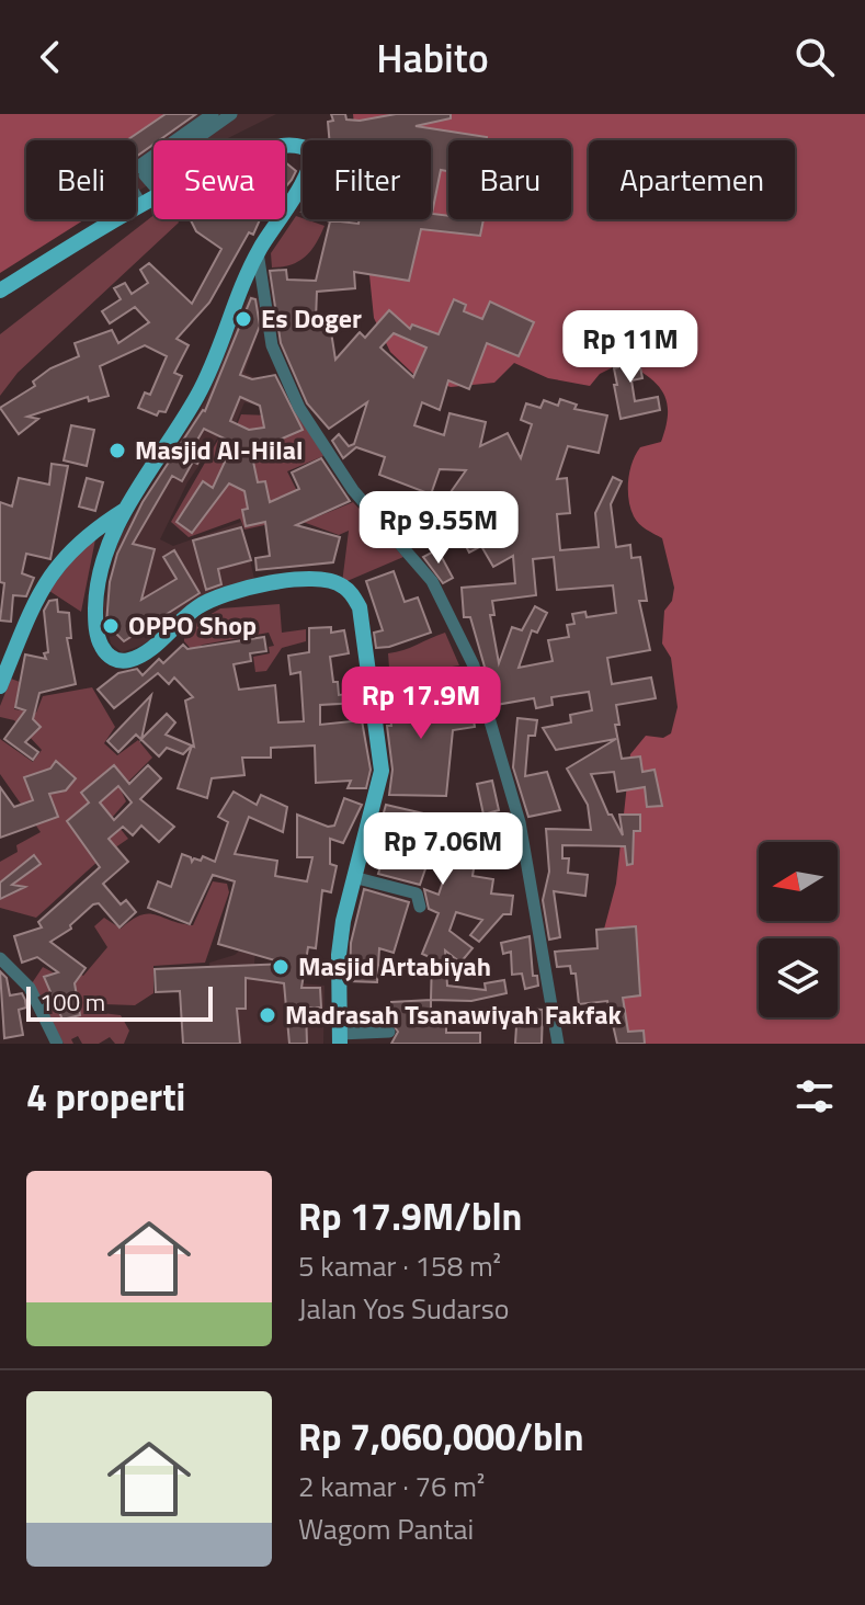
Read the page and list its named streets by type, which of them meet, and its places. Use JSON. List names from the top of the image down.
{
  "places": [
    "Es Doger",
    "Masjid Al-Hilal",
    "OPPO Shop",
    "Masjid Artabiyah",
    "Madrasah Tsanawiyah Fakfak"
  ],
  "scale_bar": "100 m",
  "north": "left",
  "page": {
    "header": "Habito",
    "chip": [
      "Beli",
      "Sewa",
      "Filter",
      "Baru",
      "Apartemen"
    ],
    "price": [
      "Rp 11M",
      "Rp 9.55M",
      "Rp 17.9M",
      "Rp 7.06M"
    ],
    "scale": "100 m",
    "heading": "4 properti",
    "list": [
      {
        "name": "Rp 17.9M/bln",
        "note": "5 kamar · 158 m² · Jalan Yos Sudarso"
      },
      {
        "name": "Rp 7,060,000/bln",
        "note": "2 kamar · 76 m² · Wagom Pantai"
      }
    ]
  }
}
